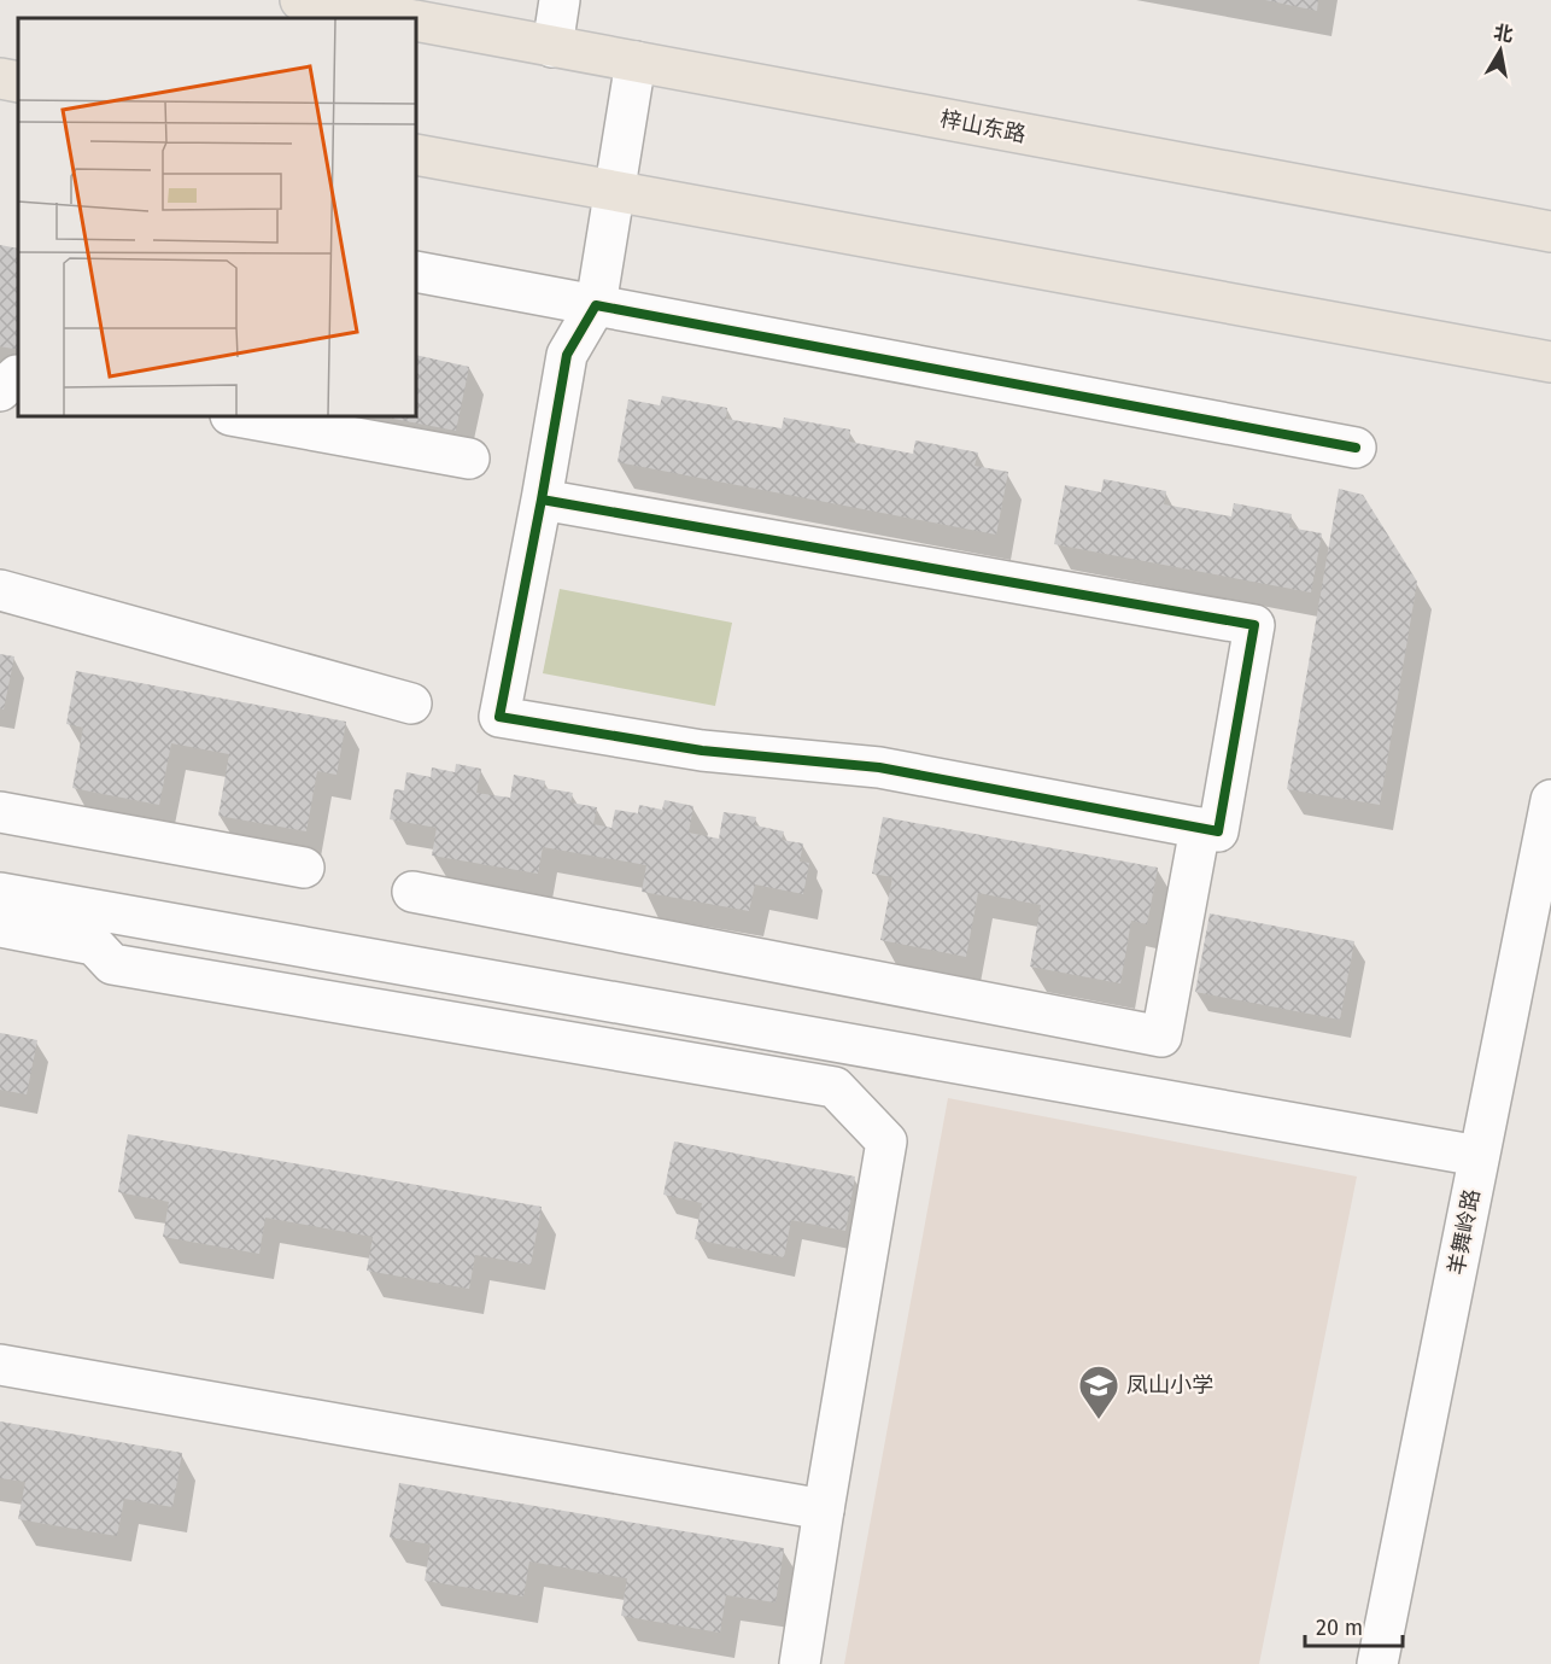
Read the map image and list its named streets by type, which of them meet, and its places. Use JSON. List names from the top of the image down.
{
  "streets": {
    "highway": ["梓山东路"],
    "street": ["羊舞岭路"]
  },
  "places": {
    "school or university": ["凤山小学"]
  },
  "scale_bar": "20 m",
  "north": "top"
}
